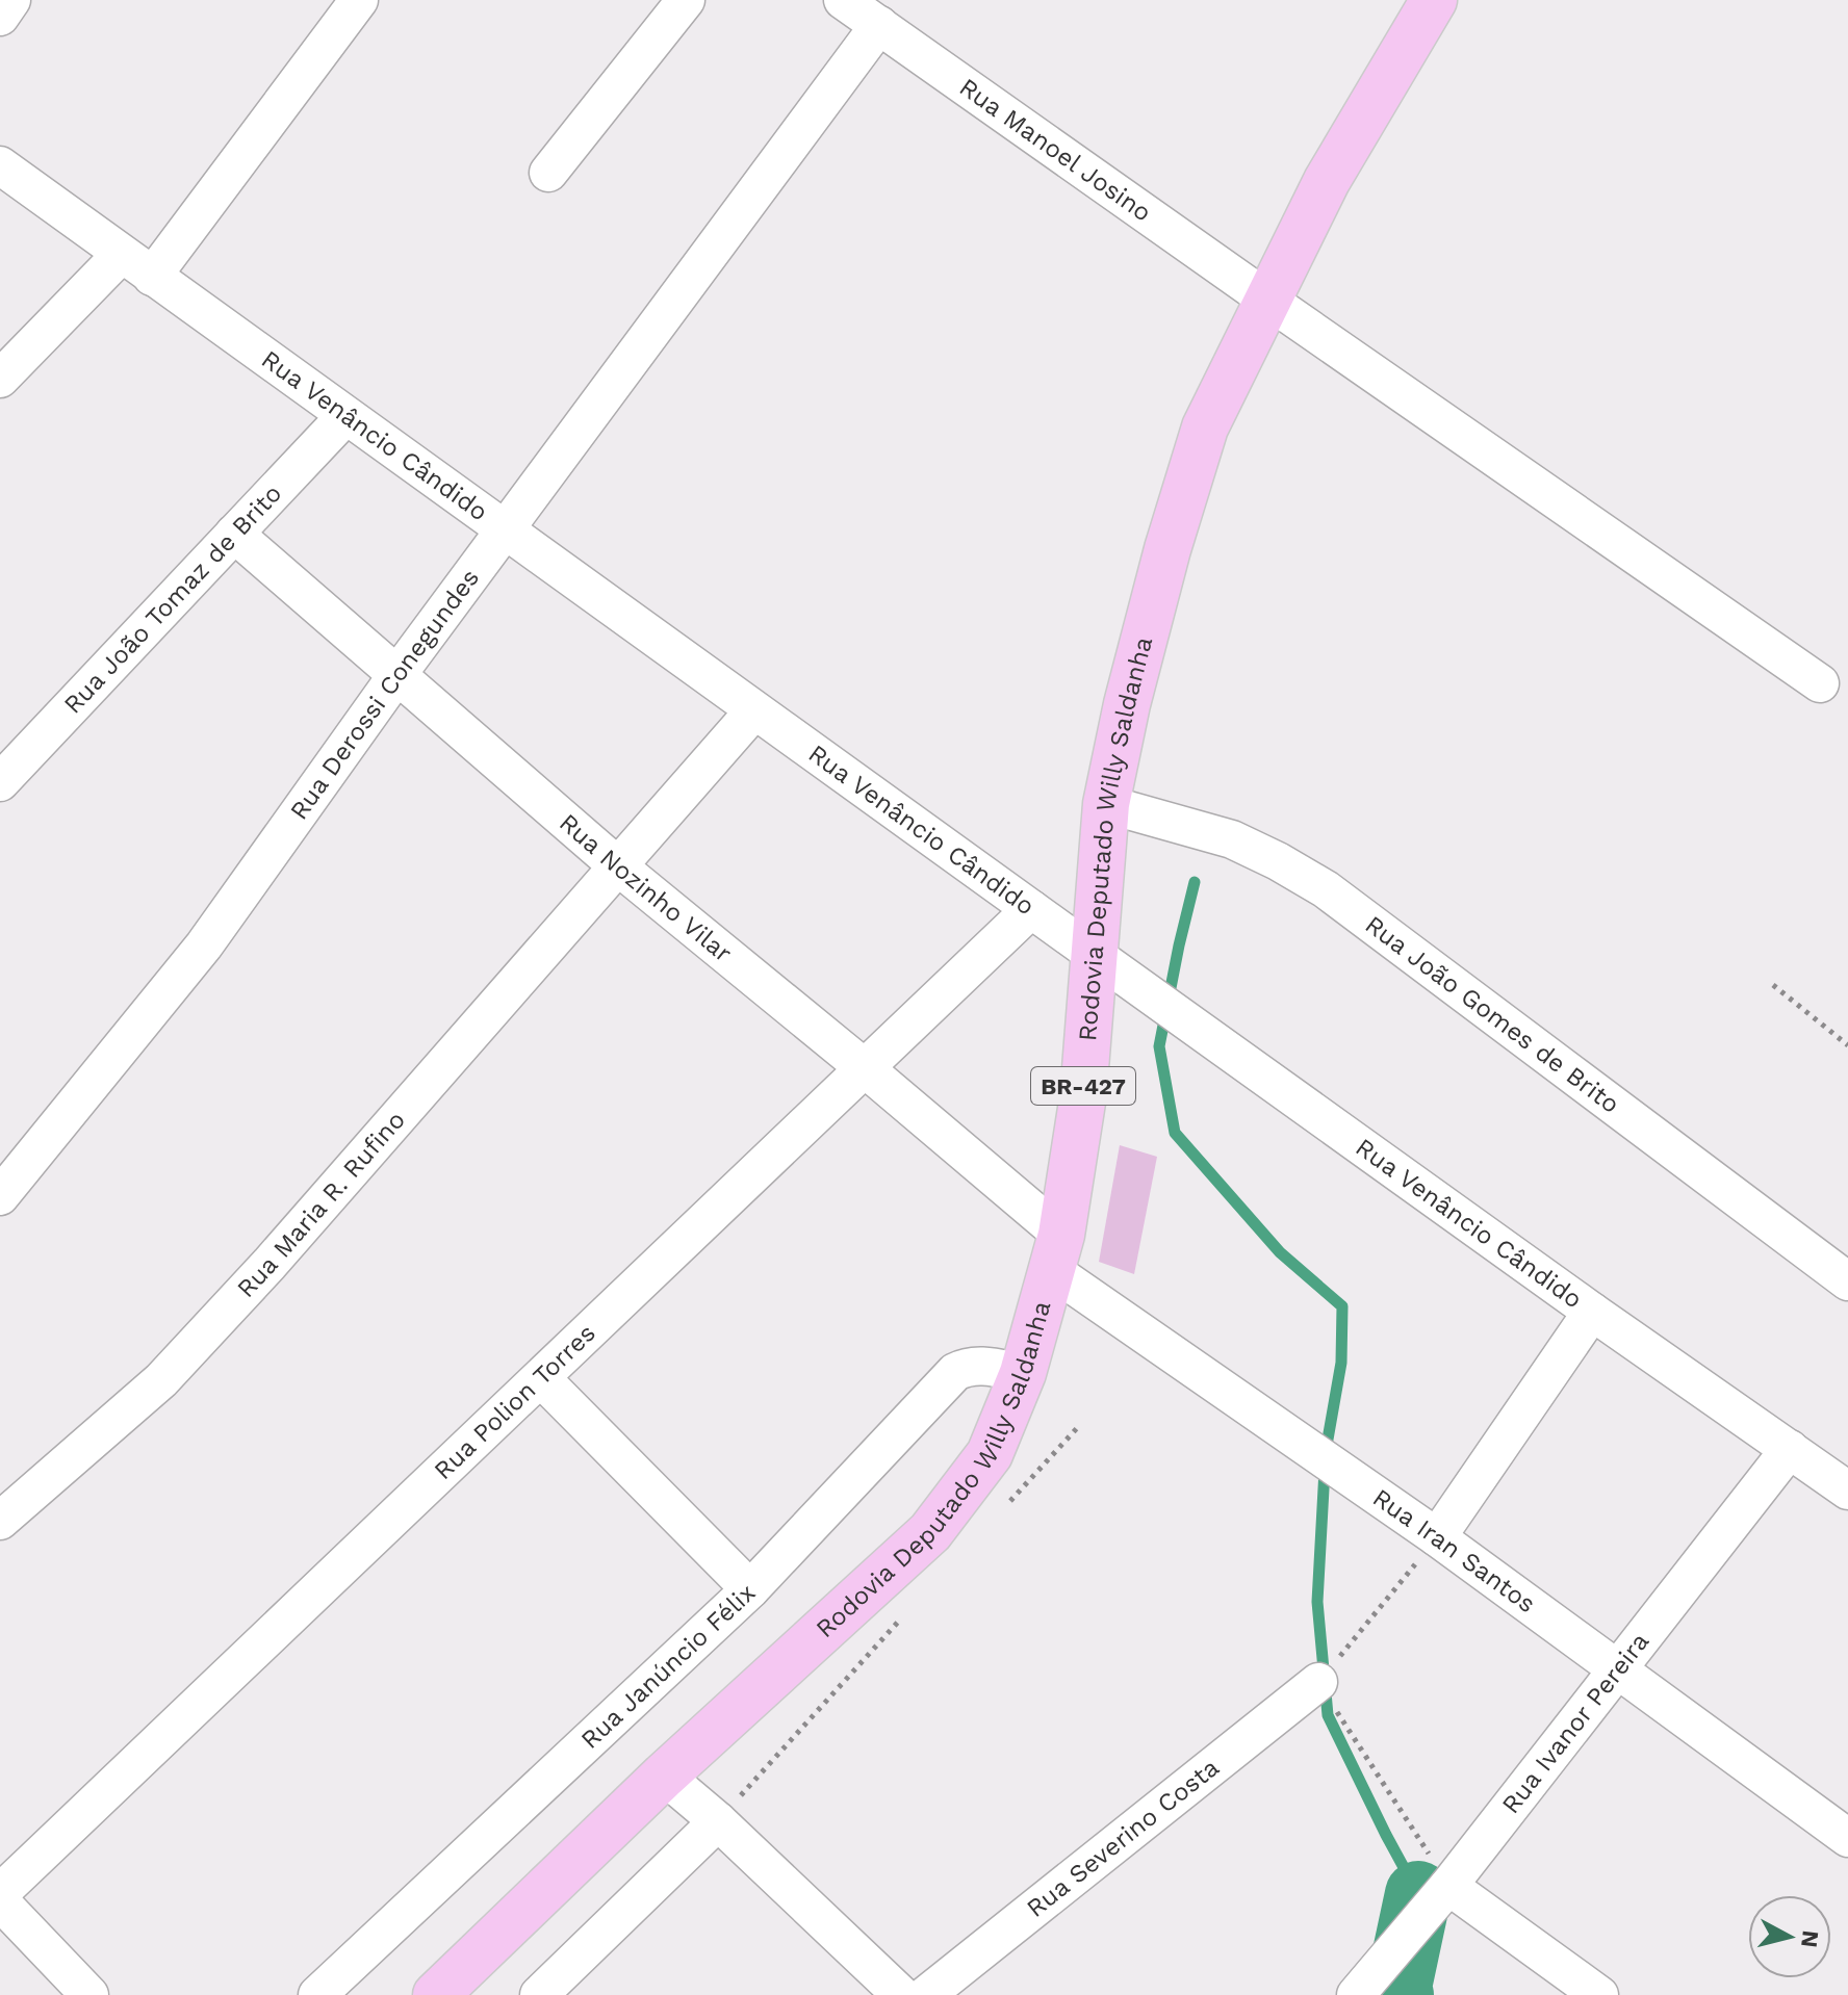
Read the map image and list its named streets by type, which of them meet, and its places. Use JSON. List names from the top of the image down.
{
  "streets": {
    "main road": ["Rodovia Deputado Willy Saldanha", "BR-427"],
    "street": [
      "Rua Manoel Josino",
      "Rua Venâncio Cândido",
      "Rua João Tomaz de Brito",
      "Rua Derossi Conegundes",
      "Rua Nozinho Vilar",
      "Rua João Gomes de Brito",
      "Rua Maria R. Rufino",
      "Rua Polion Torres",
      "Rua Iran Santos",
      "Rua Janúncio Félix",
      "Rua Ivanor Pereira",
      "Rua Severino Costa"
    ]
  },
  "crossings": [
    ["Rua Manoel Josino", "Rua Derossi Conegundes"],
    ["Rua Manoel Josino", "Rodovia Deputado Willy Saldanha"],
    ["Rua Venâncio Cândido", "Rua João Tomaz de Brito"],
    ["Rua Venâncio Cândido", "Rua Derossi Conegundes"],
    ["Rua Venâncio Cândido", "Rodovia Deputado Willy Saldanha"],
    ["Rua Venâncio Cândido", "Rua Maria R. Rufino"],
    ["Rua Venâncio Cândido", "Rua Polion Torres"],
    ["Rua Venâncio Cândido", "Rua Ivanor Pereira"],
    ["Rua João Tomaz de Brito", "Rua Nozinho Vilar"],
    ["Rua Derossi Conegundes", "Rua Nozinho Vilar"],
    ["Rodovia Deputado Willy Saldanha", "Rua Nozinho Vilar"],
    ["Rodovia Deputado Willy Saldanha", "Rua João Gomes de Brito"],
    ["Rodovia Deputado Willy Saldanha", "Rua Iran Santos"],
    ["Rodovia Deputado Willy Saldanha", "Rua Janúncio Félix"],
    ["Rua Nozinho Vilar", "Rua Maria R. Rufino"],
    ["Rua Nozinho Vilar", "Rua Polion Torres"],
    ["Rua Nozinho Vilar", "Rua Iran Santos"],
    ["Rua Iran Santos", "Rua Ivanor Pereira"]
  ],
  "north": "right"
}
